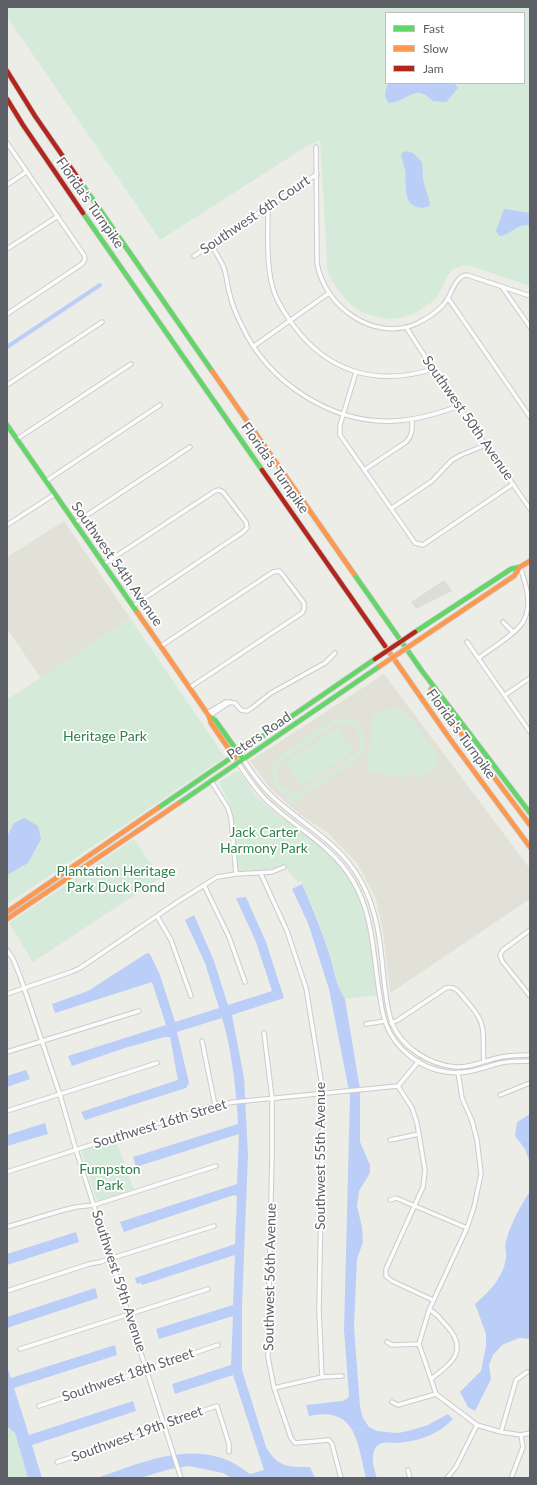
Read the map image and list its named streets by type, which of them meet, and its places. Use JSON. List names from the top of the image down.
{
  "streets": {
    "main road": ["Florida's Turnpike", "Southwest 54th Avenue", "Peters Road"],
    "street": [
      "Southwest 6th Court",
      "Southwest 50th Avenue",
      "Southwest 16th Street",
      "Southwest 55th Avenue",
      "Southwest 56th Avenue",
      "Southwest 59th Avenue",
      "Southwest 18th Street",
      "Southwest 19th Street"
    ]
  },
  "crossings": [
    ["Southwest 54th Avenue", "Peters Road"],
    ["Southwest 16th Street", "Southwest 55th Avenue"],
    ["Southwest 16th Street", "Southwest 56th Avenue"],
    ["Southwest 16th Street", "Southwest 59th Avenue"],
    ["Southwest 59th Avenue", "Southwest 18th Street"],
    ["Southwest 59th Avenue", "Southwest 19th Street"]
  ],
  "parks": [
    "Heritage Park",
    "Jack Carter Harmony Park",
    "Plantation Heritage Park Duck Pond",
    "Fumpston Park"
  ],
  "legend": ["Fast", "Slow", "Jam"]
}
